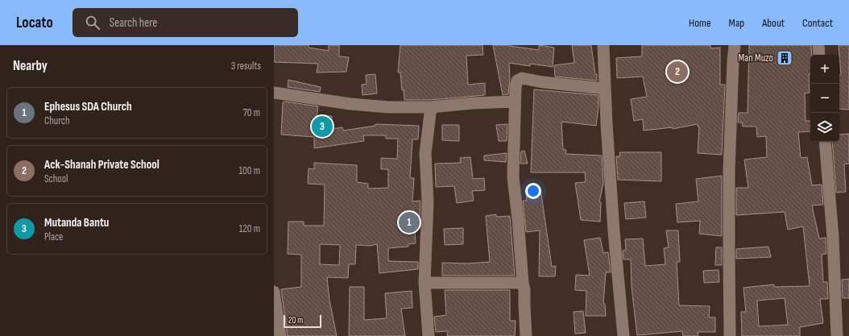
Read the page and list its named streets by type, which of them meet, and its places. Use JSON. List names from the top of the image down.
{
  "places": {
    "building": ["Man Muzo"]
  },
  "scale_bar": "20 m",
  "page": {
    "header": "Locato",
    "search": "Search here",
    "nav": [
      "Home",
      "Map",
      "About",
      "Contact"
    ],
    "heading": ["Nearby", "3 results"],
    "map_buttons": ["+", "−"],
    "pins": ["2", "3", "1"],
    "list": [
      {
        "mark": "1",
        "name": "Ephesus SDA Church",
        "note": "Church",
        "value": "70 m"
      },
      {
        "mark": "2",
        "name": "Ack-Shanah Private School",
        "note": "School",
        "value": "100 m"
      },
      {
        "mark": "3",
        "name": "Mutanda Bantu",
        "note": "Place",
        "value": "120 m"
      }
    ],
    "scale": "20 m"
  }
}
